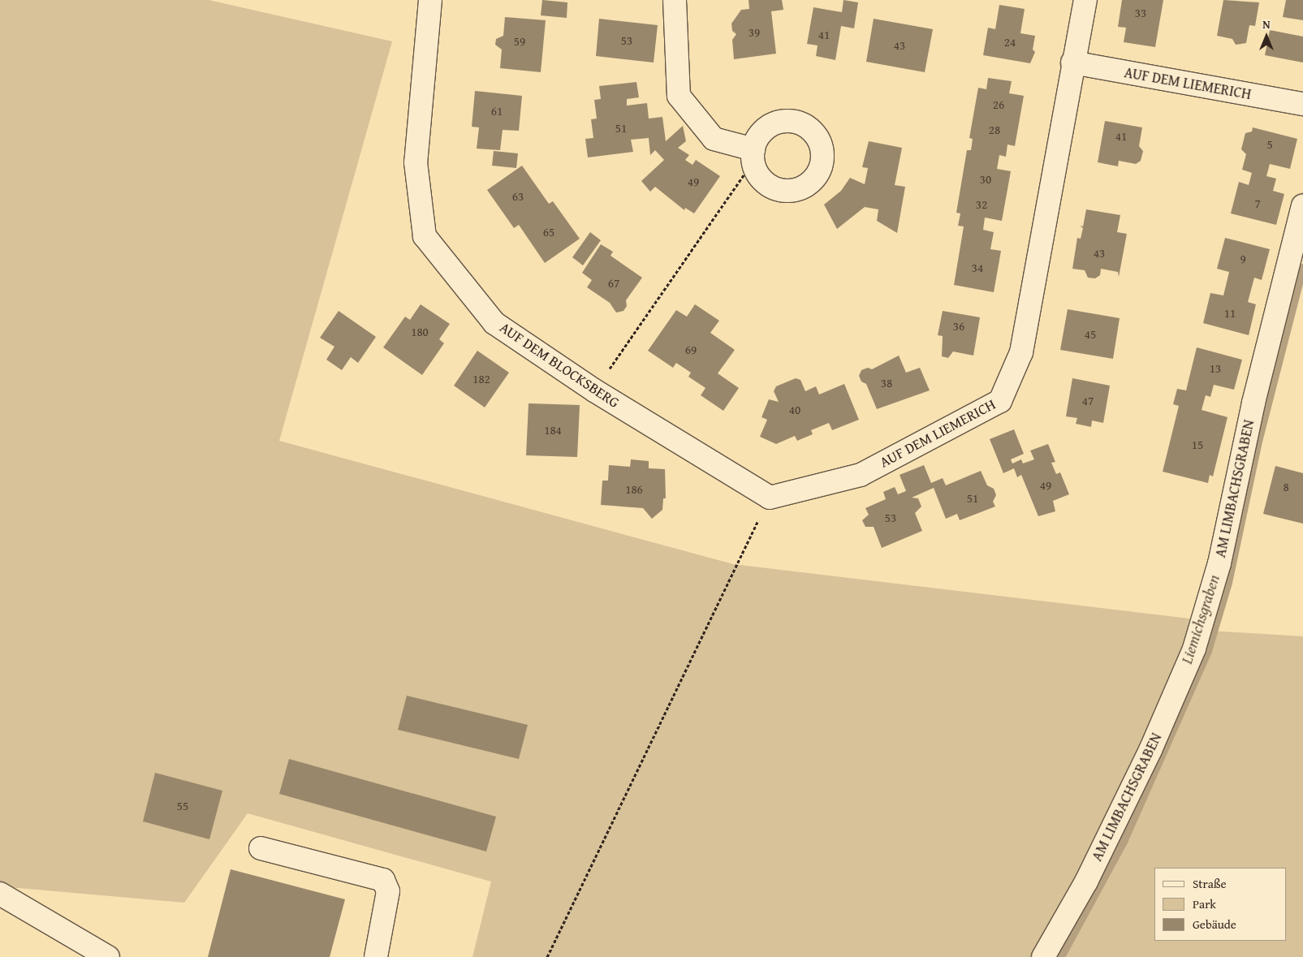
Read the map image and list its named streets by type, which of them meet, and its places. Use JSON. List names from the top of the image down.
{
  "streets": {
    "street": ["AUF DEM LIEMERICH", "AUF DEM BLOCKSBERG", "AM LIMBACHSGRABEN"]
  },
  "crossings": [
    ["AUF DEM LIEMERICH", "AUF DEM BLOCKSBERG"]
  ],
  "water": ["Liemichsgraben"],
  "house_numbers": [
    "33",
    "39",
    "41",
    "53",
    "59",
    "24",
    "43",
    "26",
    "61",
    "51",
    "28",
    "41",
    "5",
    "30",
    "49",
    "63",
    "7",
    "32",
    "65",
    "43",
    "9",
    "34",
    "67",
    "11",
    "36",
    "180",
    "45",
    "69",
    "13",
    "182",
    "38",
    "47",
    "40",
    "184",
    "15",
    "49",
    "8",
    "186",
    "51",
    "53",
    "55"
  ],
  "legend": ["Straße", "Park", "Gebäude"],
  "north": "top"
}
